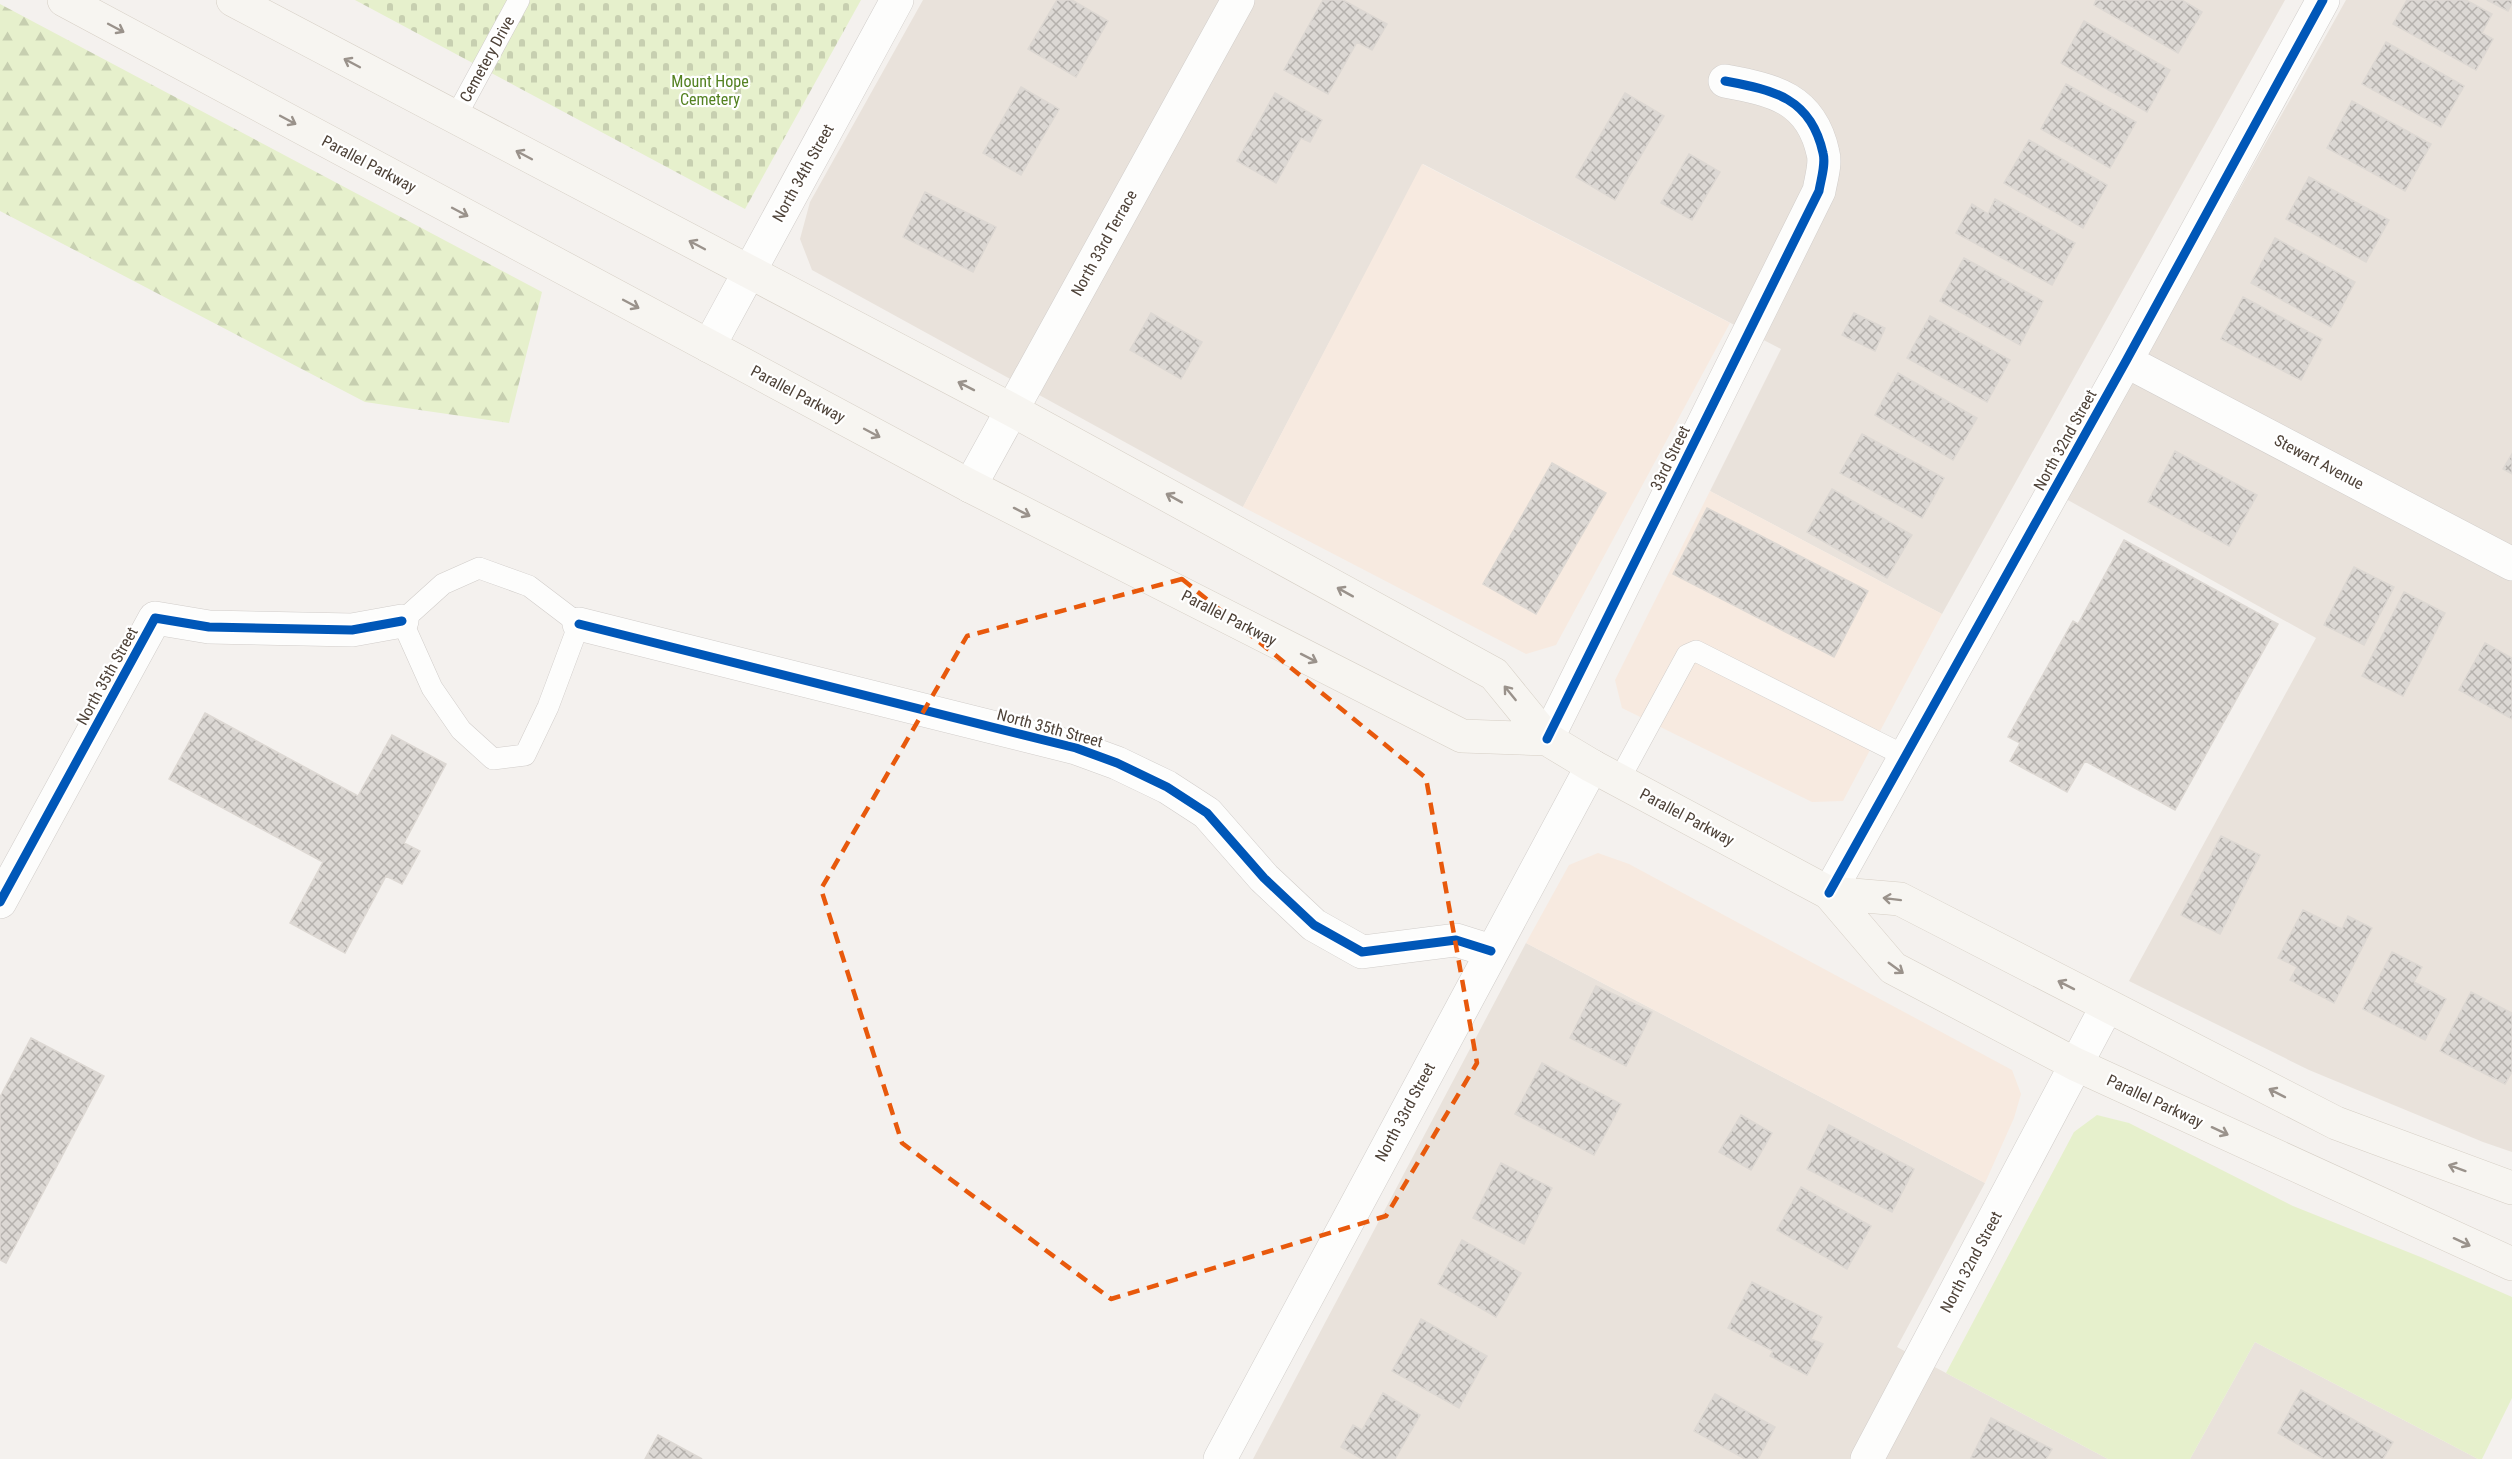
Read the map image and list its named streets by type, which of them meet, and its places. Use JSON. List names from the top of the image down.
{
  "streets": {
    "main road": ["Parallel Parkway"],
    "street": [
      "North 34th Street",
      "North 33rd Terrace",
      "North 32nd Street",
      "33rd Street",
      "Stewart Avenue",
      "North 35th Street",
      "North 33rd Street"
    ],
    "lane": ["Cemetery Drive"]
  },
  "crossings": [
    ["Cemetery Drive", "Parallel Parkway"],
    ["Parallel Parkway", "North 34th Street"],
    ["Parallel Parkway", "North 33rd Terrace"],
    ["Parallel Parkway", "North 32nd Street"],
    ["Parallel Parkway", "33rd Street"],
    ["Parallel Parkway", "North 33rd Street"],
    ["North 32nd Street", "Stewart Avenue"],
    ["North 35th Street", "North 33rd Street"]
  ],
  "parks": ["Mount Hope Cemetery"]
}
